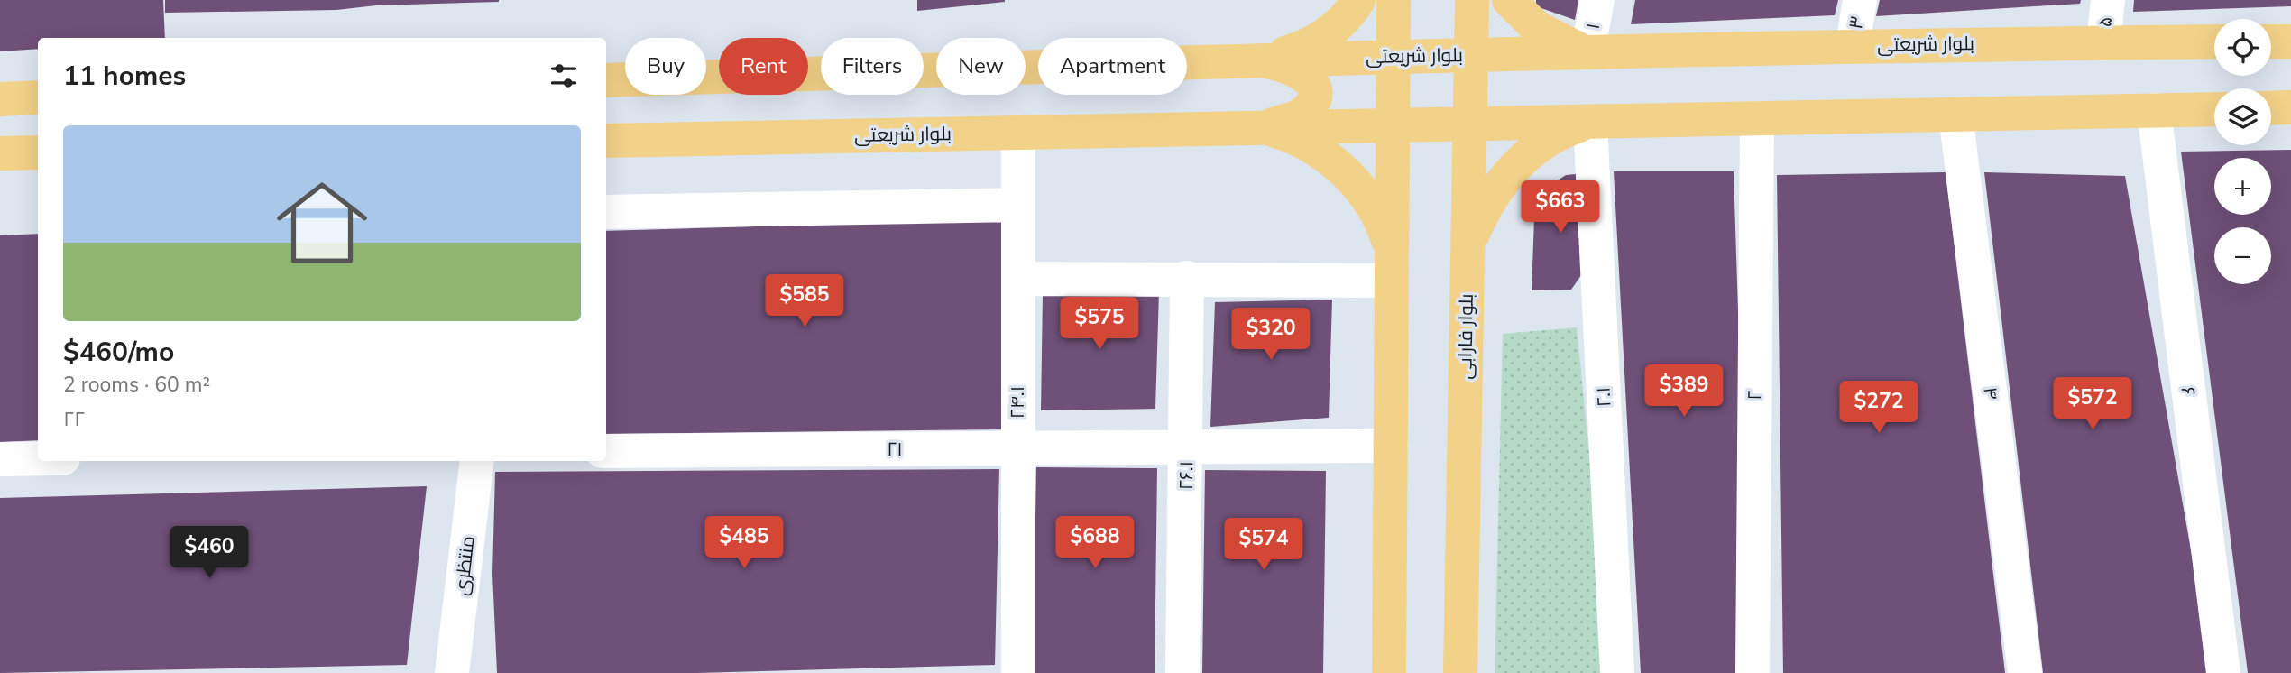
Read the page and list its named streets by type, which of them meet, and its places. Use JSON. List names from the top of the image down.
{
  "streets": {
    "main road": ["بلوار شریعتی", "بلوار فارابی"],
    "street": [
      "۵",
      "۳",
      "۱",
      "۶",
      "۴",
      "۲",
      "۲.۱",
      "۲۴.۱",
      "۲۱",
      "۲۶.۱",
      "منتظری"
    ]
  },
  "crossings": [
    ["۵", "بلوار شریعتی"],
    ["۳", "بلوار شریعتی"],
    ["۱", "بلوار شریعتی"],
    ["بلوار شریعتی", "بلوار فارابی"],
    ["بلوار شریعتی", "۶"],
    ["بلوار شریعتی", "۴"],
    ["بلوار شریعتی", "۲"],
    ["بلوار شریعتی", "۲.۱"],
    ["بلوار شریعتی", "۲۴.۱"],
    ["۲۴.۱", "۲۱"],
    ["۲۱", "۲۶.۱"]
  ],
  "page": {
    "map_buttons": ["+", "−"],
    "chip": [
      "Buy",
      "Rent",
      "Filters",
      "New",
      "Apartment"
    ],
    "heading": "11 homes",
    "list": [
      {
        "name": "$460/mo",
        "note": "2 rooms · 60 m² · ۲۲"
      }
    ],
    "price": [
      "$663",
      "$585",
      "$575",
      "$320",
      "$389",
      "$572",
      "$272",
      "$485",
      "$688",
      "$574",
      "$460"
    ]
  }
}
